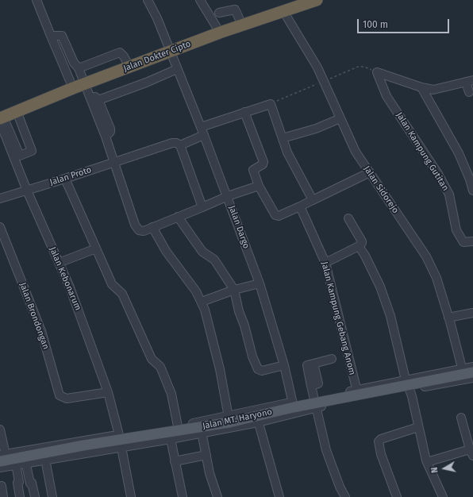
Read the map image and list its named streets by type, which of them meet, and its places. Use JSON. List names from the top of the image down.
{
  "streets": {
    "highway": ["Jalan Dokter Cipto"],
    "main road": ["Jalan MT. Haryono"],
    "street": [
      "Jalan Kampung Gutitan",
      "Jalan Proto",
      "Jalan Sidorejo",
      "Jalan Dargo",
      "Jalan Kebonarum",
      "Jalan Brondongan",
      "Jalan Kampung Gebang Anom"
    ]
  },
  "crossings": [
    ["Jalan Dokter Cipto", "Jalan Sidorejo"],
    ["Jalan Dokter Cipto", "Jalan Dargo"],
    ["Jalan Dokter Cipto", "Jalan Kebonarum"],
    ["Jalan Proto", "Jalan Kebonarum"],
    ["Jalan Sidorejo", "Jalan MT. Haryono"],
    ["Jalan Dargo", "Jalan MT. Haryono"],
    ["Jalan Kebonarum", "Jalan Brondongan"],
    ["Jalan Kebonarum", "Jalan MT. Haryono"],
    ["Jalan Kampung Gebang Anom", "Jalan MT. Haryono"]
  ],
  "scale_bar": "100 m",
  "north": "left"
}
